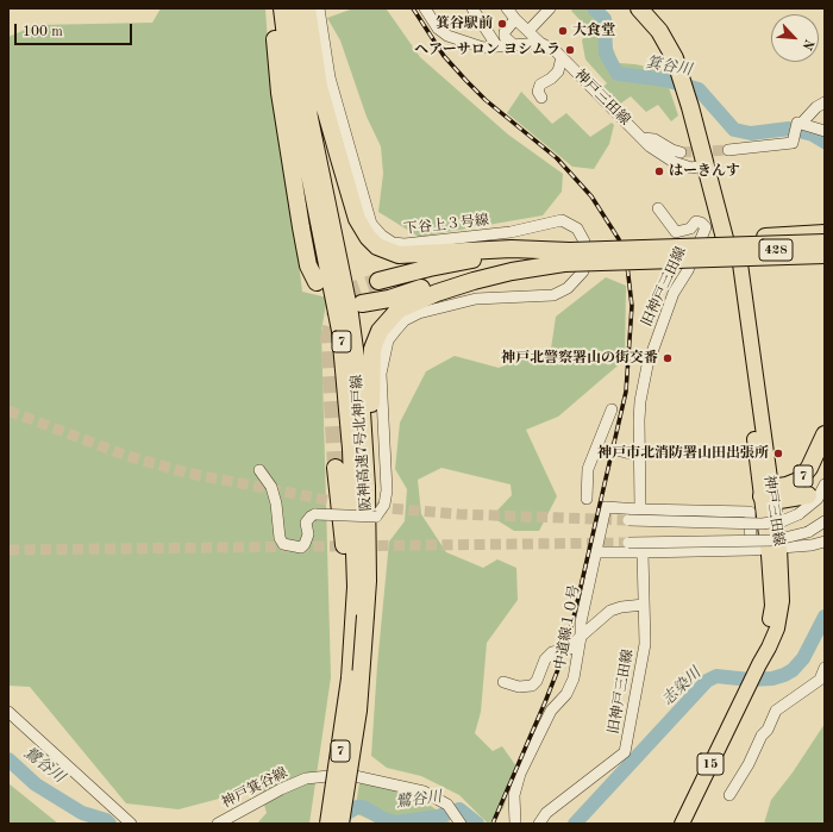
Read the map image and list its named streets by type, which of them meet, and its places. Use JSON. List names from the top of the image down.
{
  "streets": {
    "highway": ["428", "7", "阪神高速7号北神戸線"],
    "main road": ["神戸三田線", "15"],
    "street": [
      "下谷上３号線",
      "旧神戸三田線",
      "中道線１０号",
      "神戸箕谷線"
    ]
  },
  "crossings": [
    ["神戸三田線", "428"],
    ["神戸三田線", "7"],
    ["下谷上３号線", "7"],
    ["旧神戸三田線", "中道線１０号"],
    ["7", "阪神高速7号北神戸線"]
  ],
  "water": ["箕谷川", "志染川", "鷺谷川"],
  "places": [
    "箕谷駅前",
    "大食堂",
    "ヘアーサロン ヨシムラ",
    "はーきんす",
    "神戸北警察署山の街交番",
    "神戸市北消防署山田出張所"
  ],
  "scale_bar": "100 m",
  "north": "bottom right"
}
